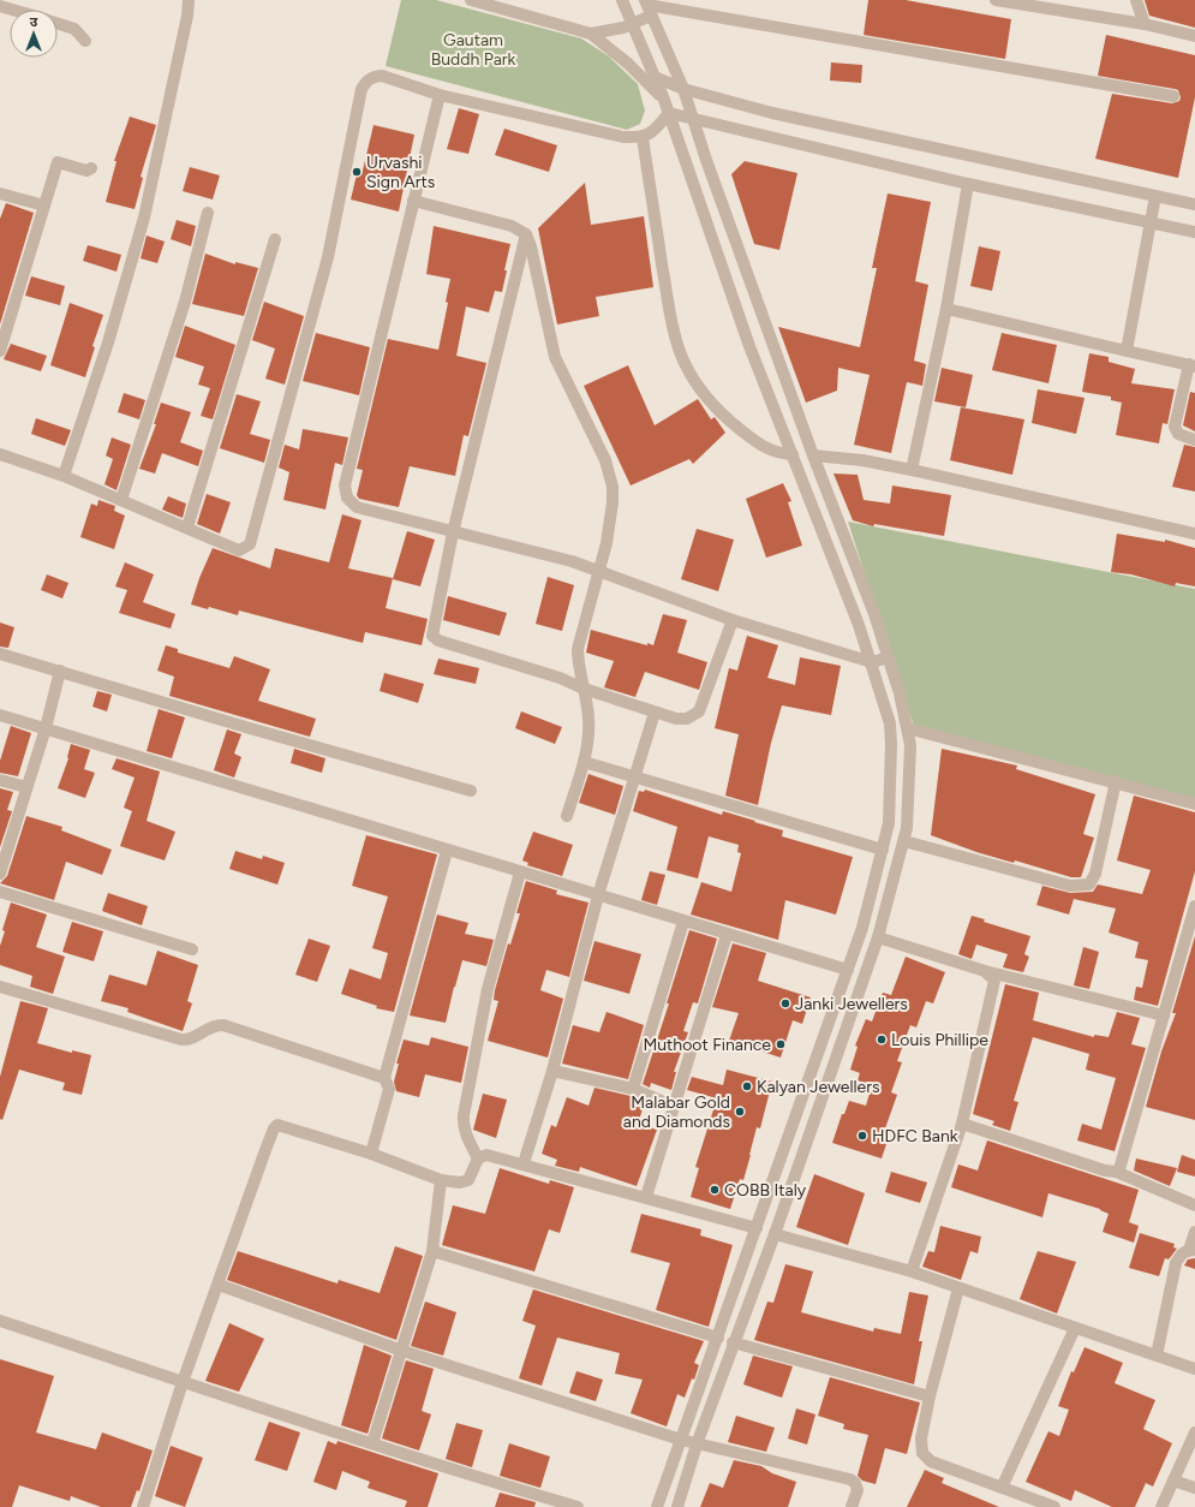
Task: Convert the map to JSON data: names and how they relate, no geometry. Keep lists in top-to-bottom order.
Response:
{
  "parks": ["Gautam Buddh Park"],
  "places": [
    "Urvashi Sign Arts",
    "Janki Jewellers",
    "Louis Phillipe",
    "Muthoot Finance",
    "Kalyan Jewellers",
    "Malabar Gold and Diamonds",
    "HDFC Bank",
    "COBB Italy"
  ],
  "north": "top"
}
